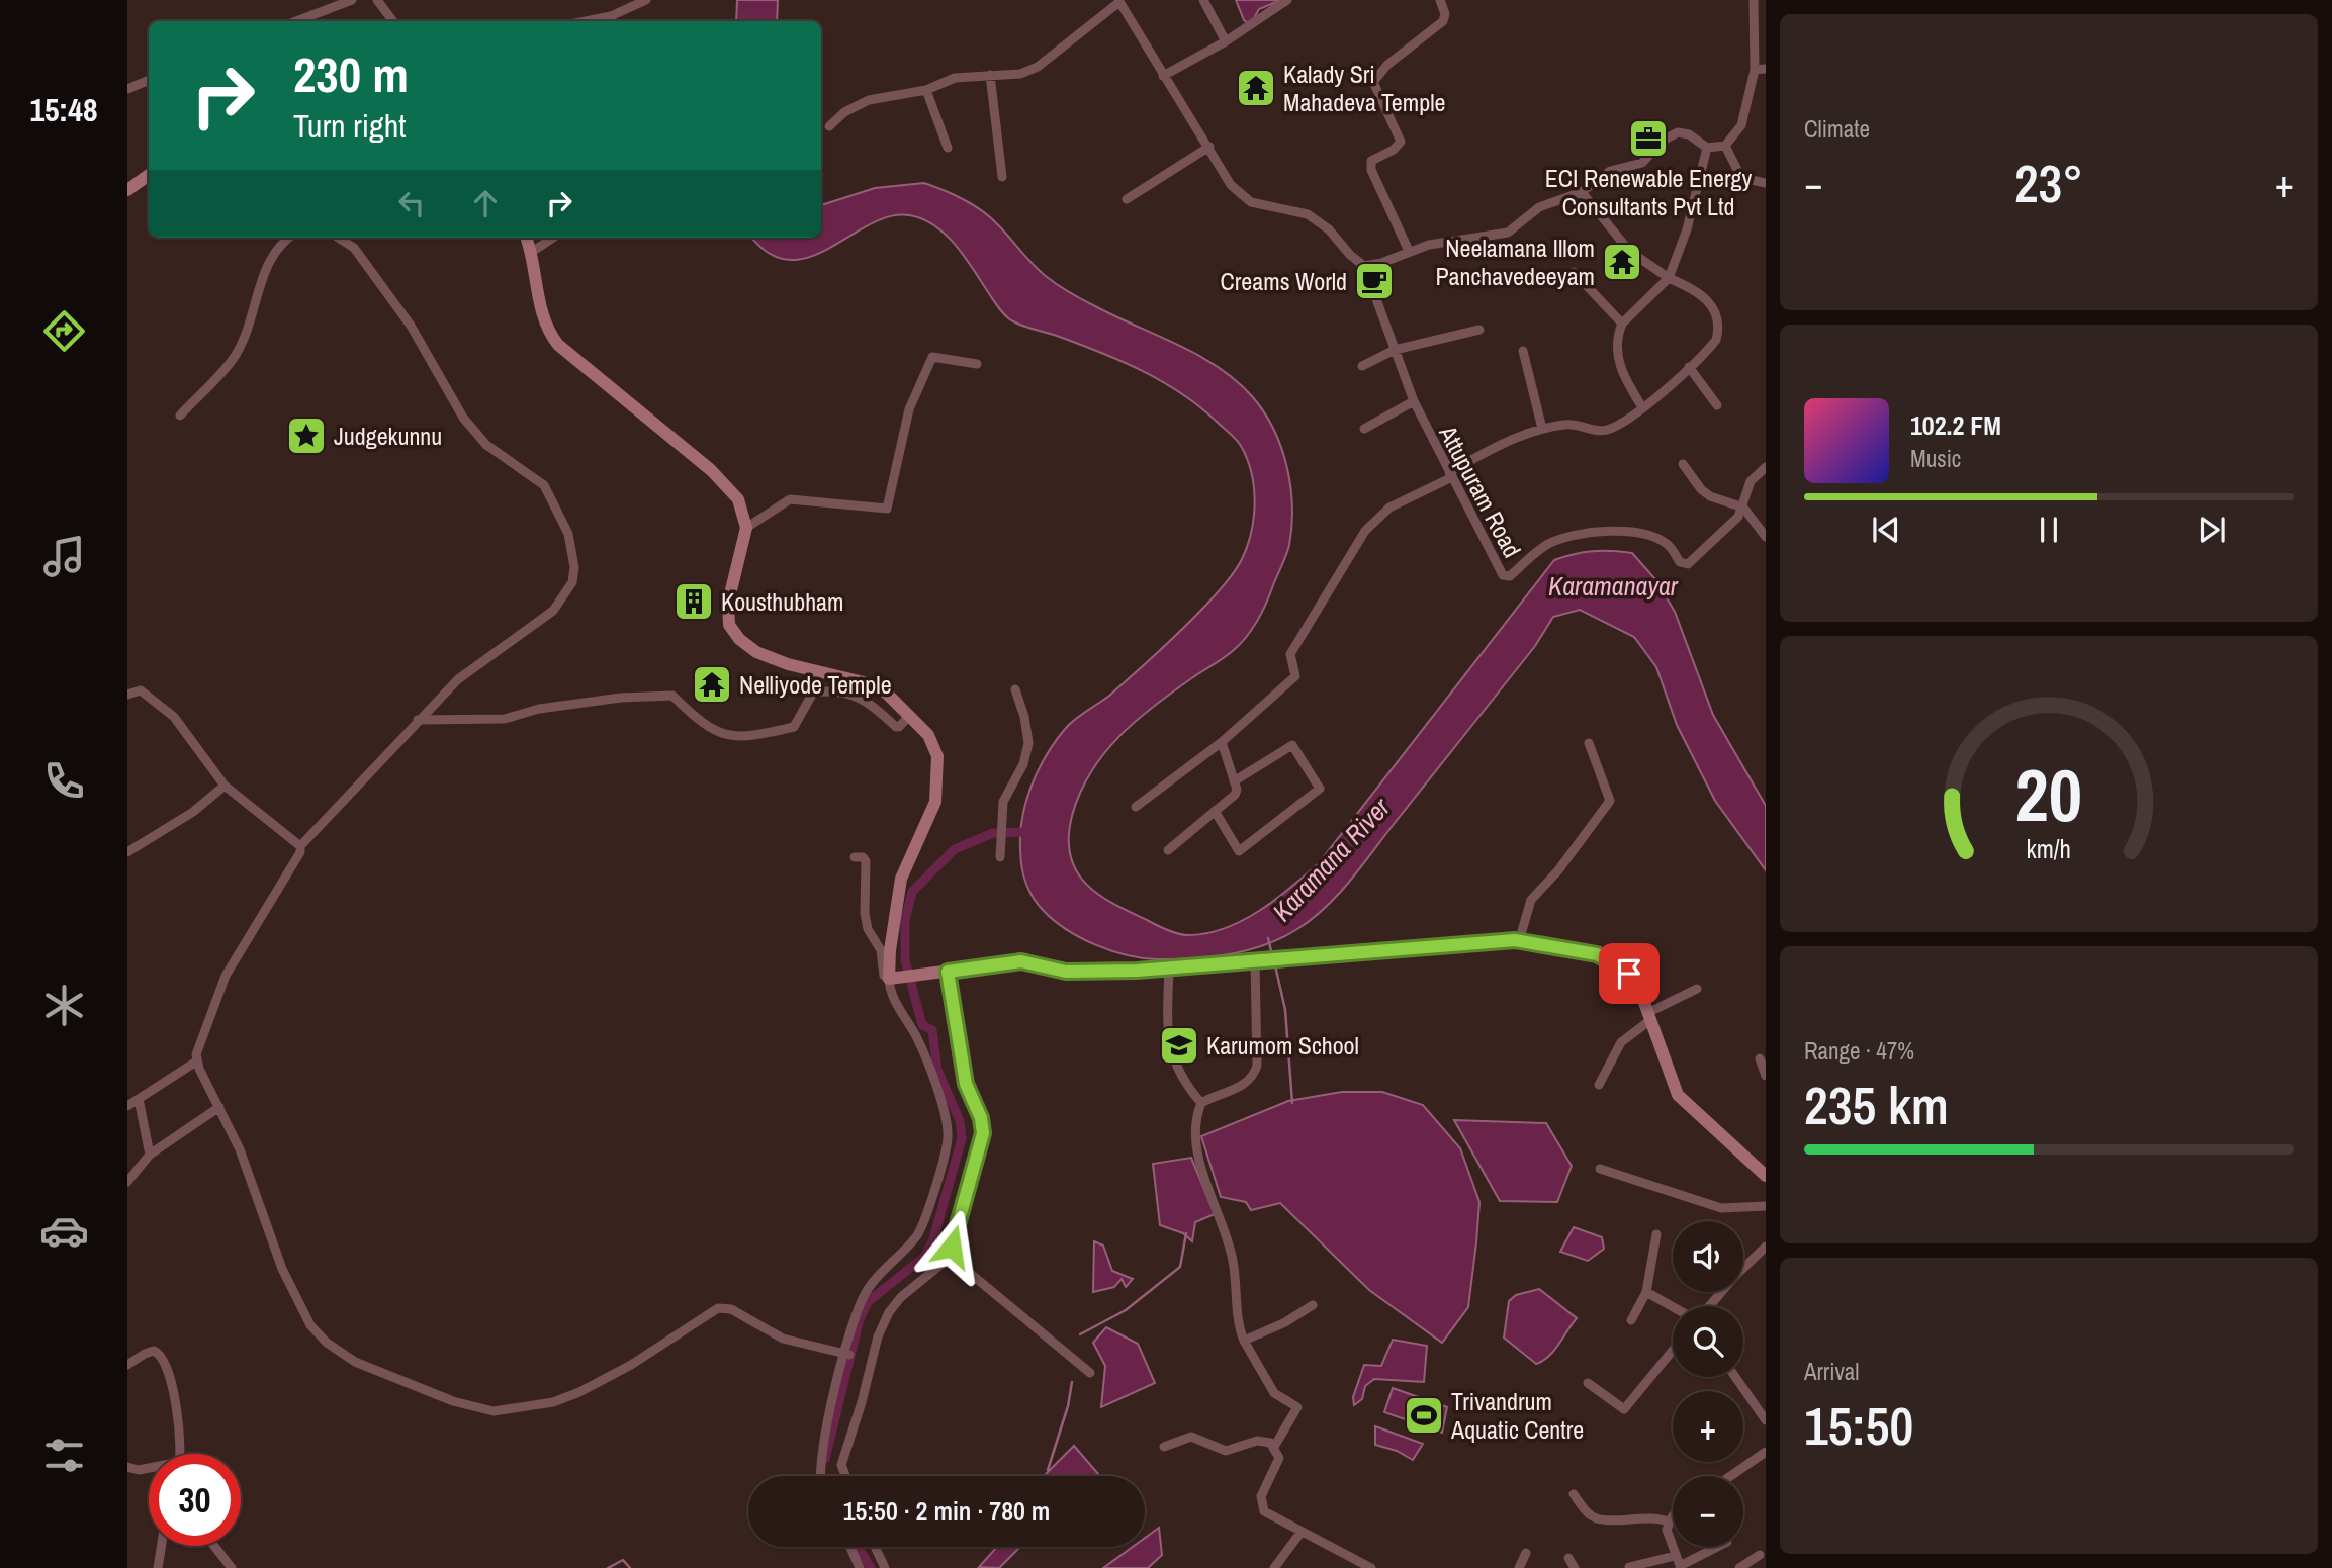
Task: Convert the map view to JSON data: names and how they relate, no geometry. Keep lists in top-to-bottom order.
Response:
{
  "streets": {
    "street": ["Attupuram Road"]
  },
  "water": ["Karamanayar", "Karamana River"],
  "places": {
    "temple": ["Kalady Sri Mahadeva Temple", "Neelamana Illom Panchavedeeyam", "Nelliyode Temple"],
    "office": ["ECI Renewable Energy Consultants Pvt Ltd"],
    "cafe": ["Creams World"],
    "place": ["Judgekunnu"],
    "building": ["Kousthubham"],
    "school or university": ["Karumom School"],
    "sports": ["Trivandrum Aquatic Centre"]
  },
  "page": {
    "tabs": "15:48",
    "tile": [
      "Climate",
      ["Range · 47%", "235 km"],
      ["Arrival", "15:50"]
    ],
    "turn": ["230 m", "Turn right"],
    "heat": ["−", "23°", "+"],
    "song": ["102.2 FM", "Music"],
    "map_buttons": ["+", "−"],
    "limit": "30",
    "trip": "15:50 · 2 min · 780 m",
    "gauge": ["20", "km/h"]
  }
}
